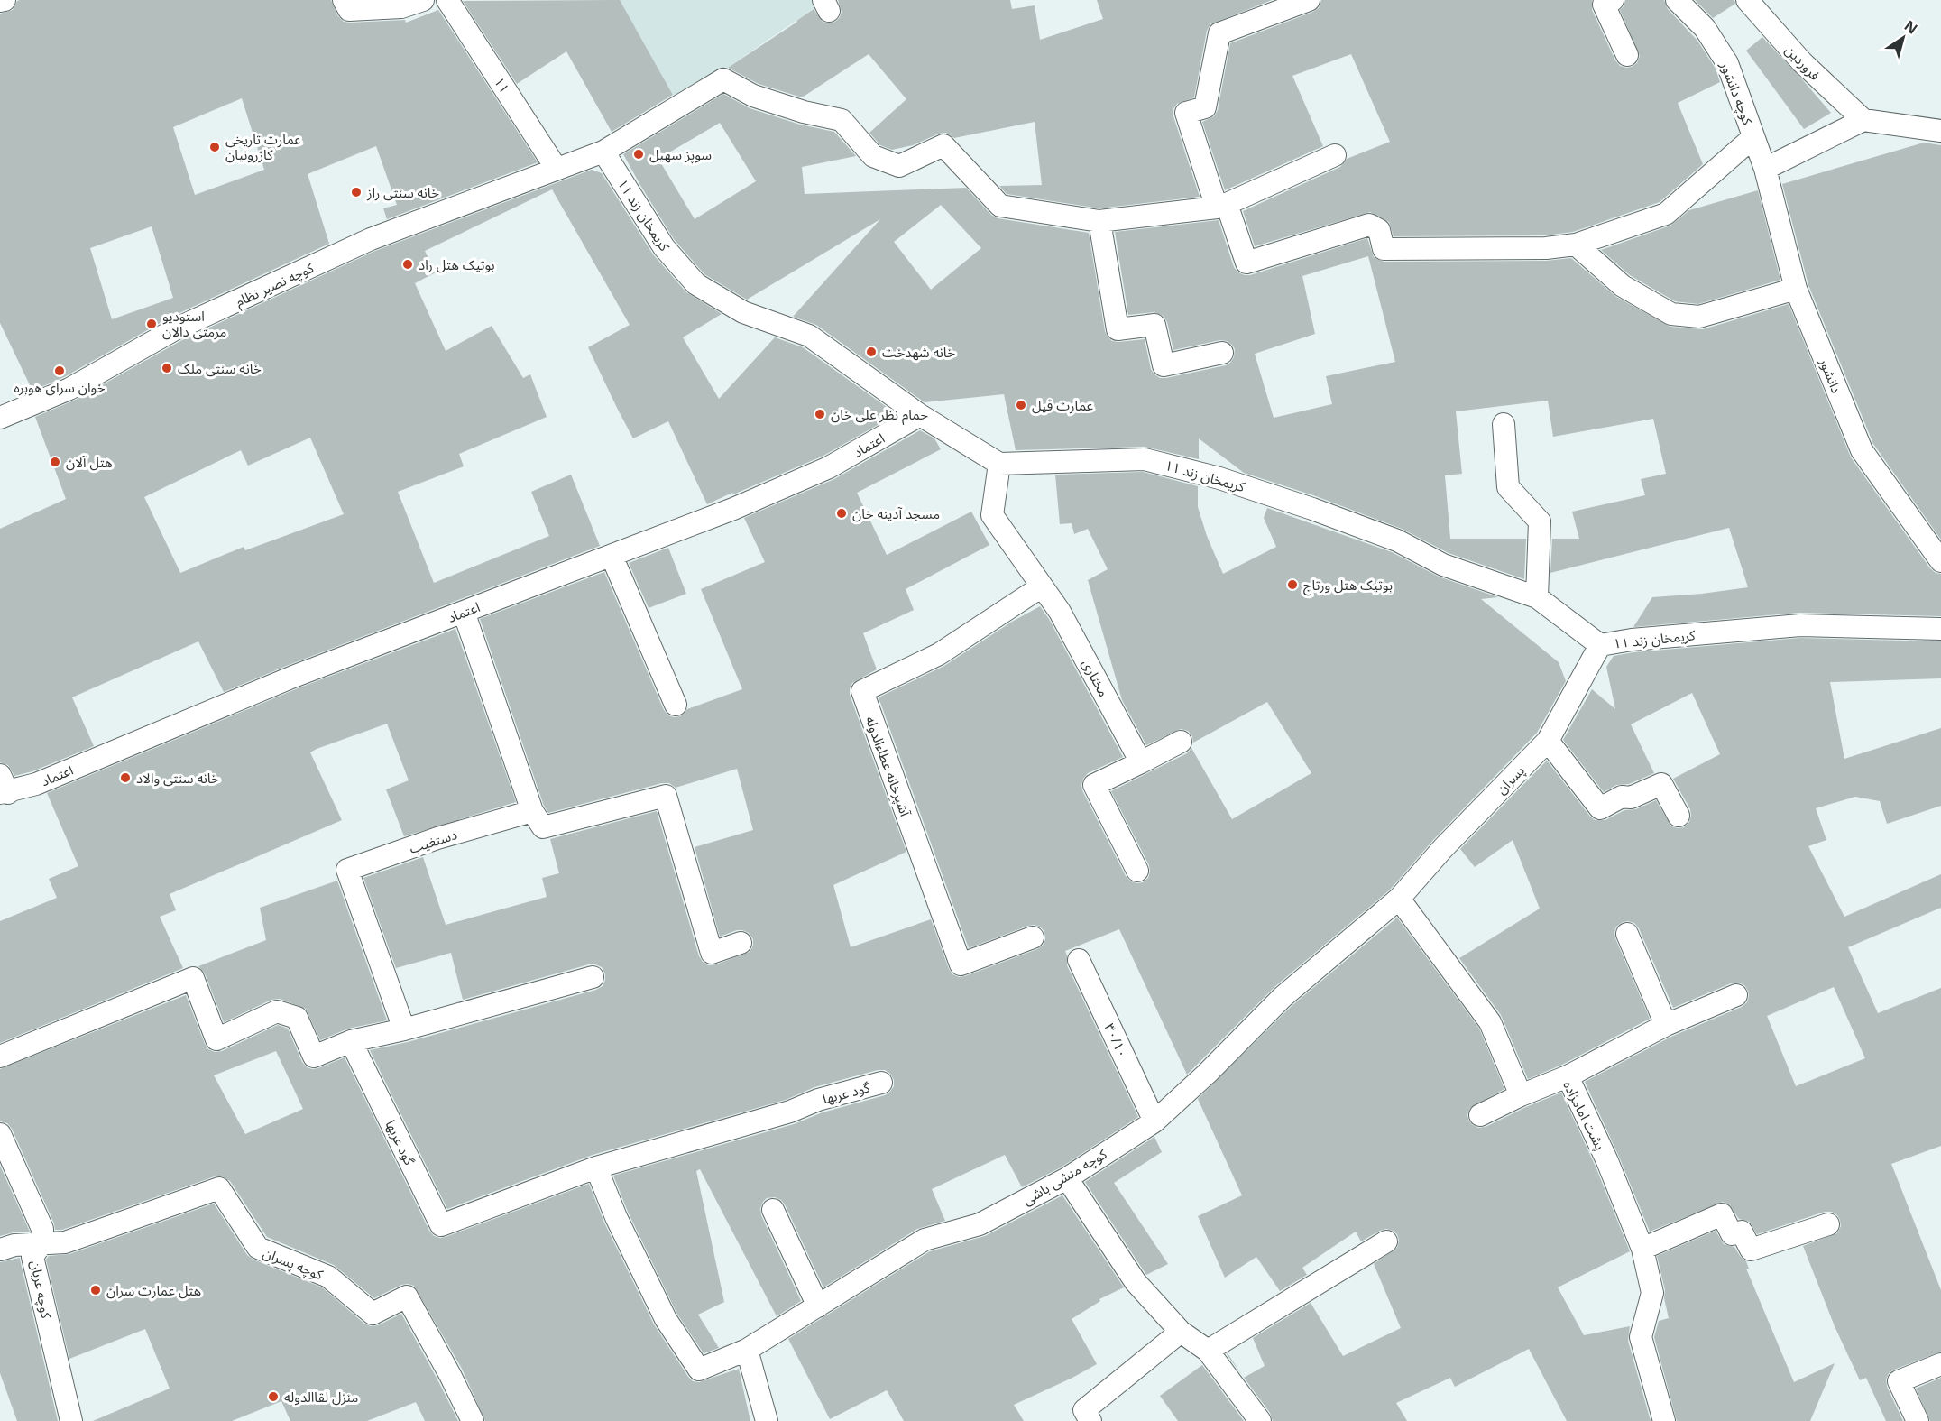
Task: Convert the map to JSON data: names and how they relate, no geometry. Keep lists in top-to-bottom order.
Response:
{
  "streets": {
    "lane": [
      "فروردین",
      "۱۱",
      "کوچه دانشور",
      "کریمخان زند ۱۱",
      "کوچه نصیر نظام",
      "دانشور",
      "اعتماد",
      "مختاری",
      "آشپرخانه عطاءالدوله",
      "پسران",
      "دستغیب",
      "۳۰/۱۰",
      "گود عربها",
      "پشت امامزاده",
      "کوچه منشی باشی",
      "کوچه پسران",
      "کوچه عربان"
    ]
  },
  "crossings": [
    ["۱۱", "کوچه نصیر نظام"],
    ["کوچه دانشور", "دانشور"],
    ["کریمخان زند ۱۱", "اعتماد"],
    ["کریمخان زند ۱۱", "مختاری"],
    ["کریمخان زند ۱۱", "پسران"],
    ["مختاری", "آشپرخانه عطاءالدوله"],
    ["پسران", "کوچه منشی باشی"],
    ["۳۰/۱۰", "کوچه منشی باشی"],
    ["گود عربها", "کوچه منشی باشی"],
    ["کوچه پسران", "کوچه عربان"]
  ],
  "places": [
    "عمارت تاریخی کازرونیان",
    "سوپز سهیل",
    "خانه سنتی راز",
    "بوتیک هتل راد",
    "استودیو مرمتی دالان",
    "خانه شهدخت",
    "خانه سنتی ملک",
    "خوان سرای هوبره",
    "عمارت فیل",
    "حمام نظر علی خان",
    "هتل آلان",
    "مسجد آدینه خان",
    "بوتیک هتل ورتاج",
    "خانه سنتی والاد",
    "هتل عمارت سران",
    "منزل لقاالدوله"
  ],
  "north": "top right"
}
